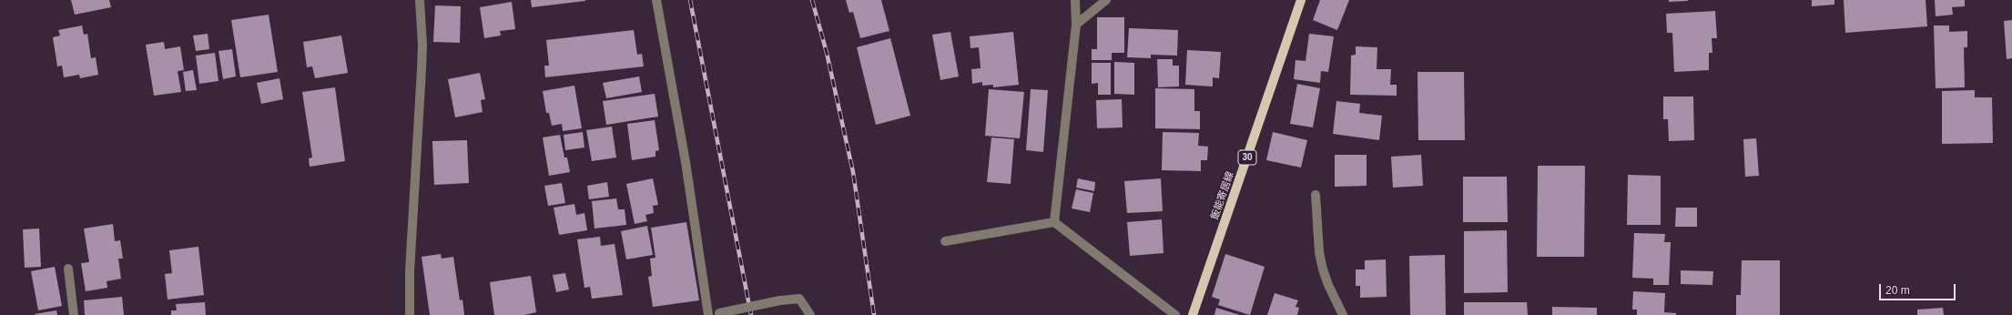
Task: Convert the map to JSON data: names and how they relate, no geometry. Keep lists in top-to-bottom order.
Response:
{
  "streets": {
    "main road": ["30", "飯能寄居線"]
  },
  "scale_bar": "20 m"
}
